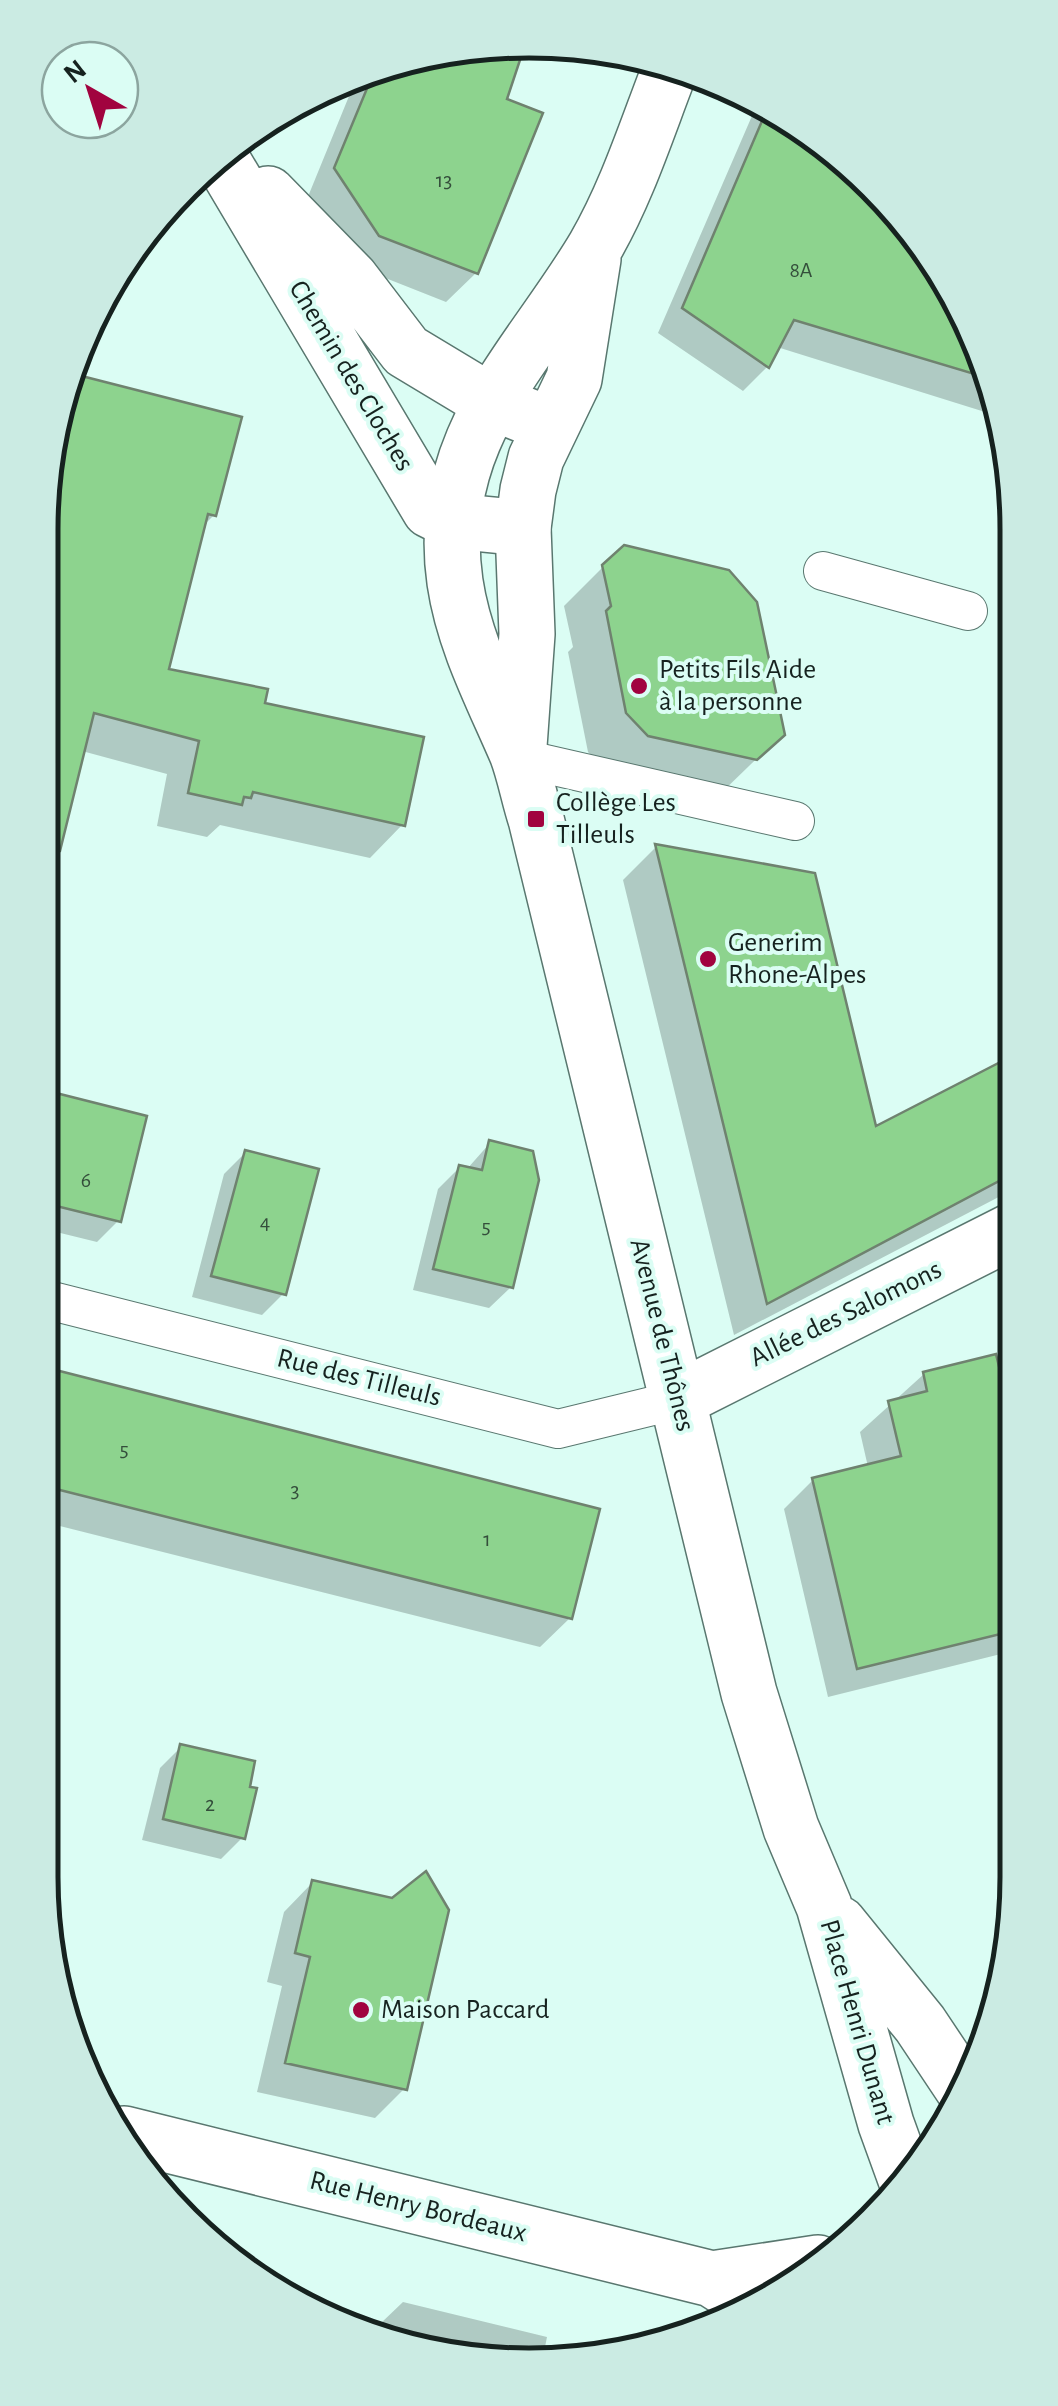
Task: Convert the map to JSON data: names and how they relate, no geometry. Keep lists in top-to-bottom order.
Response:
{
  "streets": {
    "main road": [
      "Chemin des Cloches",
      "Allée des Salomons",
      "Avenue de Thônes",
      "Place Henri Dunant",
      "Rue Henry Bordeaux"
    ],
    "lane": ["Rue des Tilleuls"]
  },
  "crossings": [
    ["Chemin des Cloches", "Avenue de Thônes"],
    ["Allée des Salomons", "Avenue de Thônes"],
    ["Allée des Salomons", "Rue des Tilleuls"],
    ["Avenue de Thônes", "Rue des Tilleuls"],
    ["Avenue de Thônes", "Place Henri Dunant"]
  ],
  "places": {
    "other": ["Petits Fils Aide à la personne", "Generim Rhone-Alpes", "Maison Paccard"],
    "transit": ["Collège Les Tilleuls"]
  },
  "house_numbers": [
    "13",
    "8A",
    "6",
    "4",
    "5",
    "5",
    "3",
    "1",
    "2"
  ],
  "north": "top left"
}
